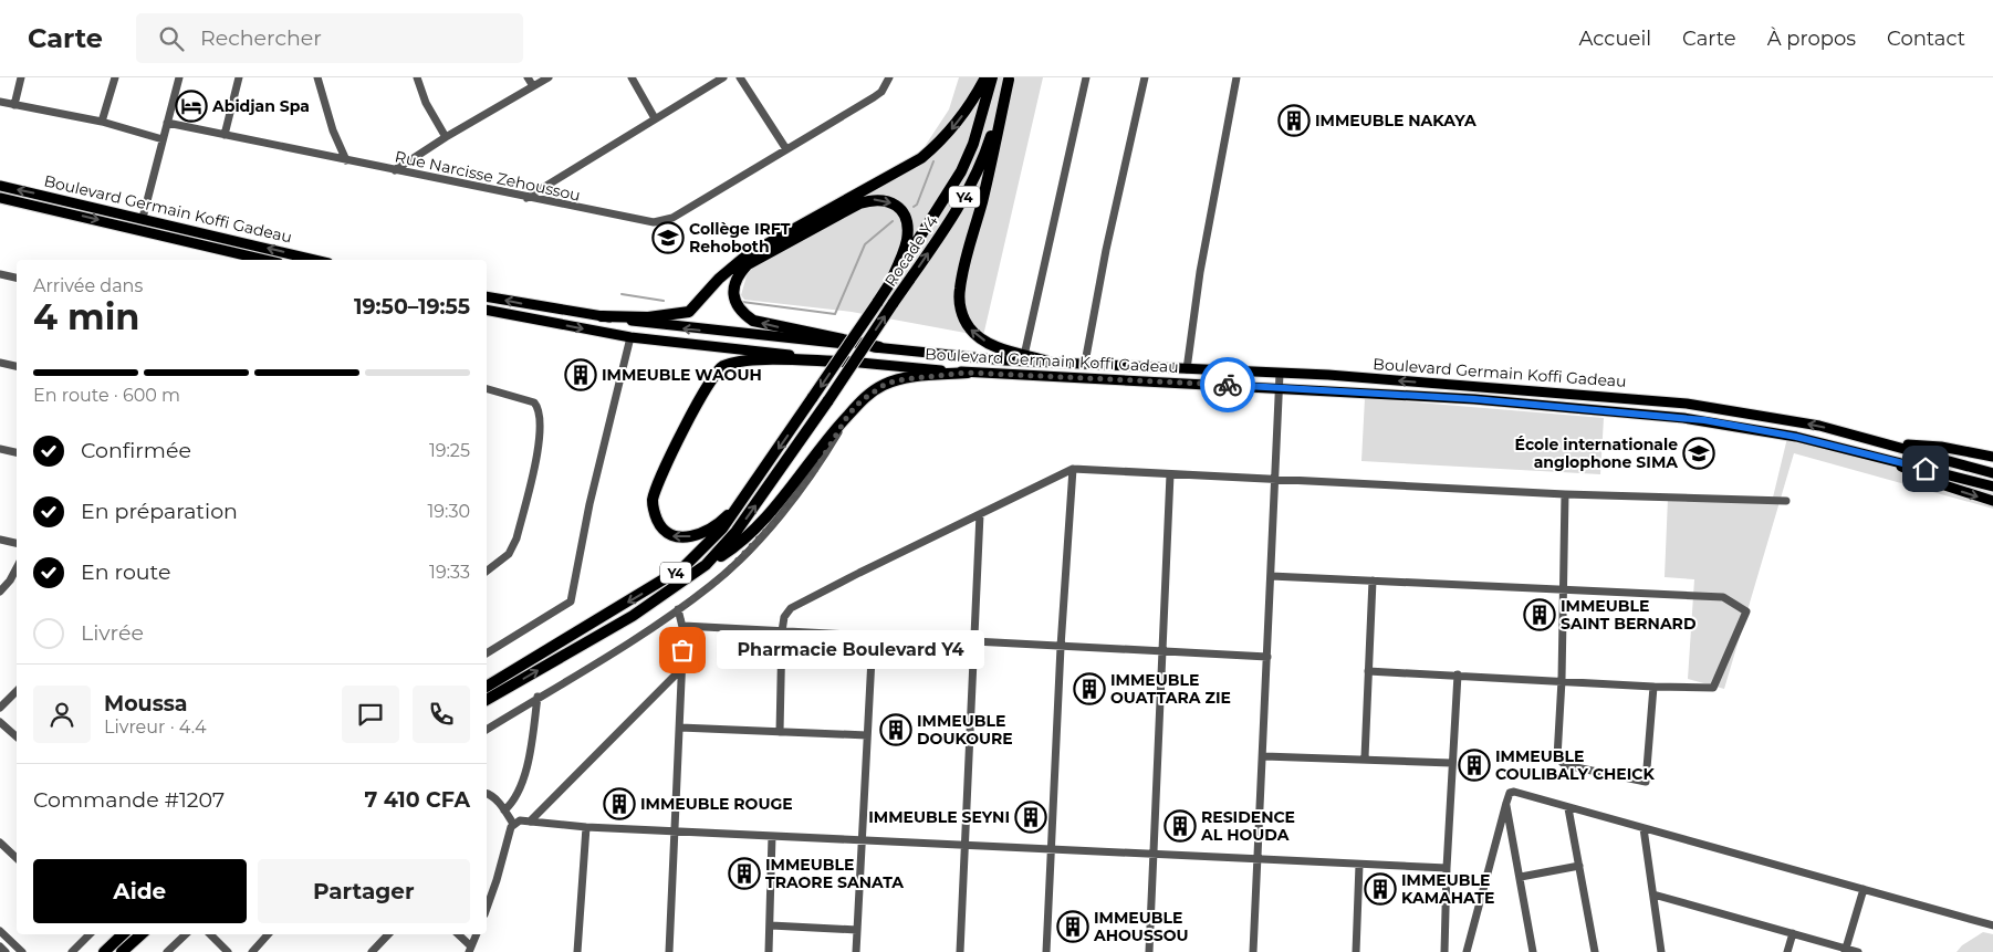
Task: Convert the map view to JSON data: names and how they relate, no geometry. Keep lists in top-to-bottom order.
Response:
{
  "streets": {
    "highway": ["Y4", "Rocade Y4"],
    "main road": ["Boulevard Germain Koffi Gadeau"],
    "street": ["Rue Narcisse Zehoussou"]
  },
  "crossings": [
    ["Y4", "Rocade Y4"]
  ],
  "places": {
    "hotel": ["Abidjan Spa"],
    "building": [
      "IMMEUBLE NAKAYA",
      "IMMEUBLE WAOUH",
      "IMMEUBLE SAINT BERNARD",
      "IMMEUBLE OUATTARA ZIE",
      "IMMEUBLE DOUKOURE",
      "IMMEUBLE COULIBALY CHEICK",
      "IMMEUBLE ROUGE",
      "IMMEUBLE SEYNI",
      "RESIDENCE AL HOUDA",
      "IMMEUBLE TRAORE SANATA",
      "IMMEUBLE KAMAHATE",
      "IMMEUBLE AHOUSSOU"
    ],
    "school or university": ["Collège IRFT Rehoboth", "École internationale anglophone SIMA"],
    "other": ["Pharmacie Boulevard Y4"]
  },
  "page": {
    "header": "Carte",
    "search": "Rechercher",
    "nav": [
      "Accueil",
      "Carte",
      "À propos",
      "Contact"
    ],
    "heading": ["4 min", "Arrivée dans", "19:50–19:55"],
    "panel": [
      "Moussa",
      "Livreur · 4.4",
      "Commande #1207",
      "7 410 CFA"
    ],
    "bar": "En route · 600 m",
    "list": [
      ["Confirmée", "19:25"],
      ["En préparation", "19:30"],
      ["En route", "19:33"],
      "Livrée"
    ],
    "bubble": "Pharmacie Boulevard Y4",
    "buttons": ["Aide", "Partager"]
  }
}
